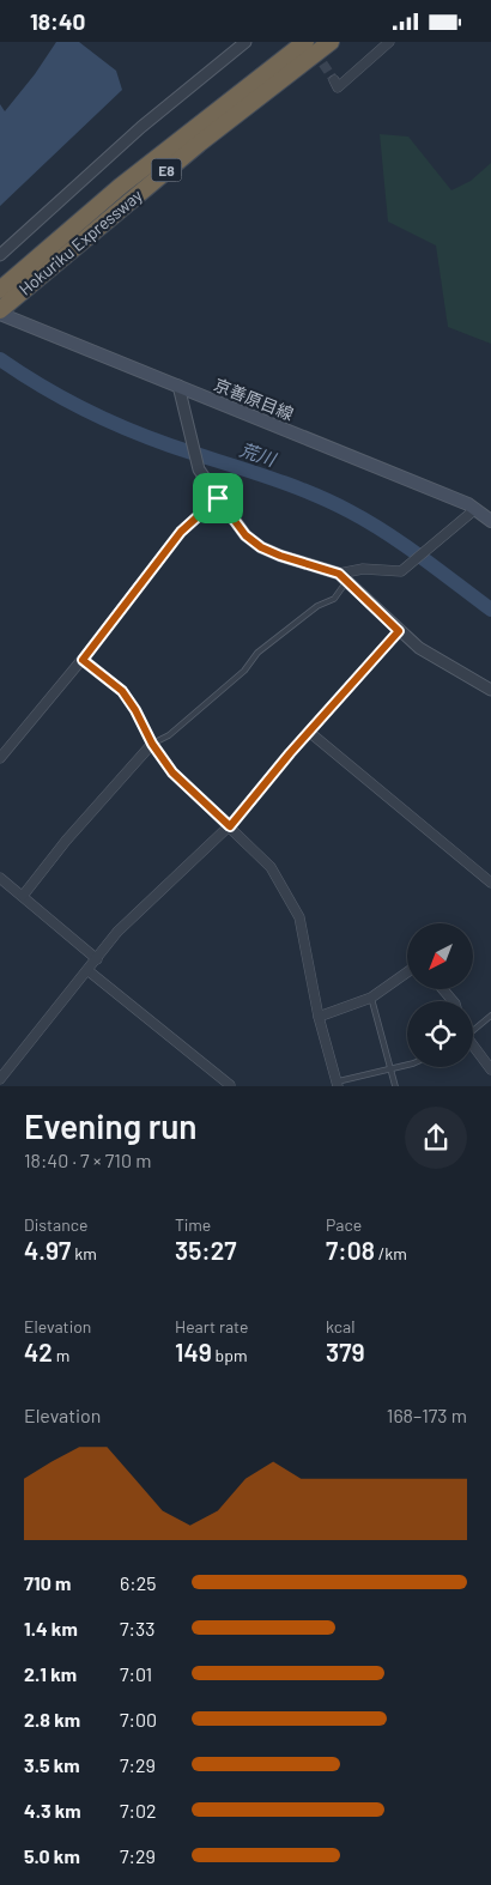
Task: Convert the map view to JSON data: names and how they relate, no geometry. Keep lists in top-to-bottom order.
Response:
{
  "streets": {
    "highway": ["E8", "Hokuriku Expressway"],
    "main road": ["京善原目線"]
  },
  "crossings": [
    ["Hokuriku Expressway", "京善原目線"]
  ],
  "water": ["荒川"],
  "north": "bottom left",
  "page": {
    "status": "18:40",
    "heading": ["Evening run", "18:40 · 7 × 710 m"],
    "stats": [
      ["Distance", "4.97 km"],
      ["Time", "35:27"],
      ["Pace", "7:08 /km"],
      ["Elevation", "42 m"],
      ["Heart rate", "149 bpm"],
      ["kcal", "379"]
    ],
    "chart": ["Elevation", "168–173 m"],
    "list": [
      {
        "name": "710 m",
        "note": "6:25"
      },
      {
        "name": "1.4 km",
        "note": "7:33"
      },
      {
        "name": "2.1 km",
        "note": "7:01"
      },
      {
        "name": "2.8 km",
        "note": "7:00"
      },
      {
        "name": "3.5 km",
        "note": "7:29"
      },
      {
        "name": "4.3 km",
        "note": "7:02"
      },
      {
        "name": "5.0 km",
        "note": "7:29"
      }
    ]
  }
}
